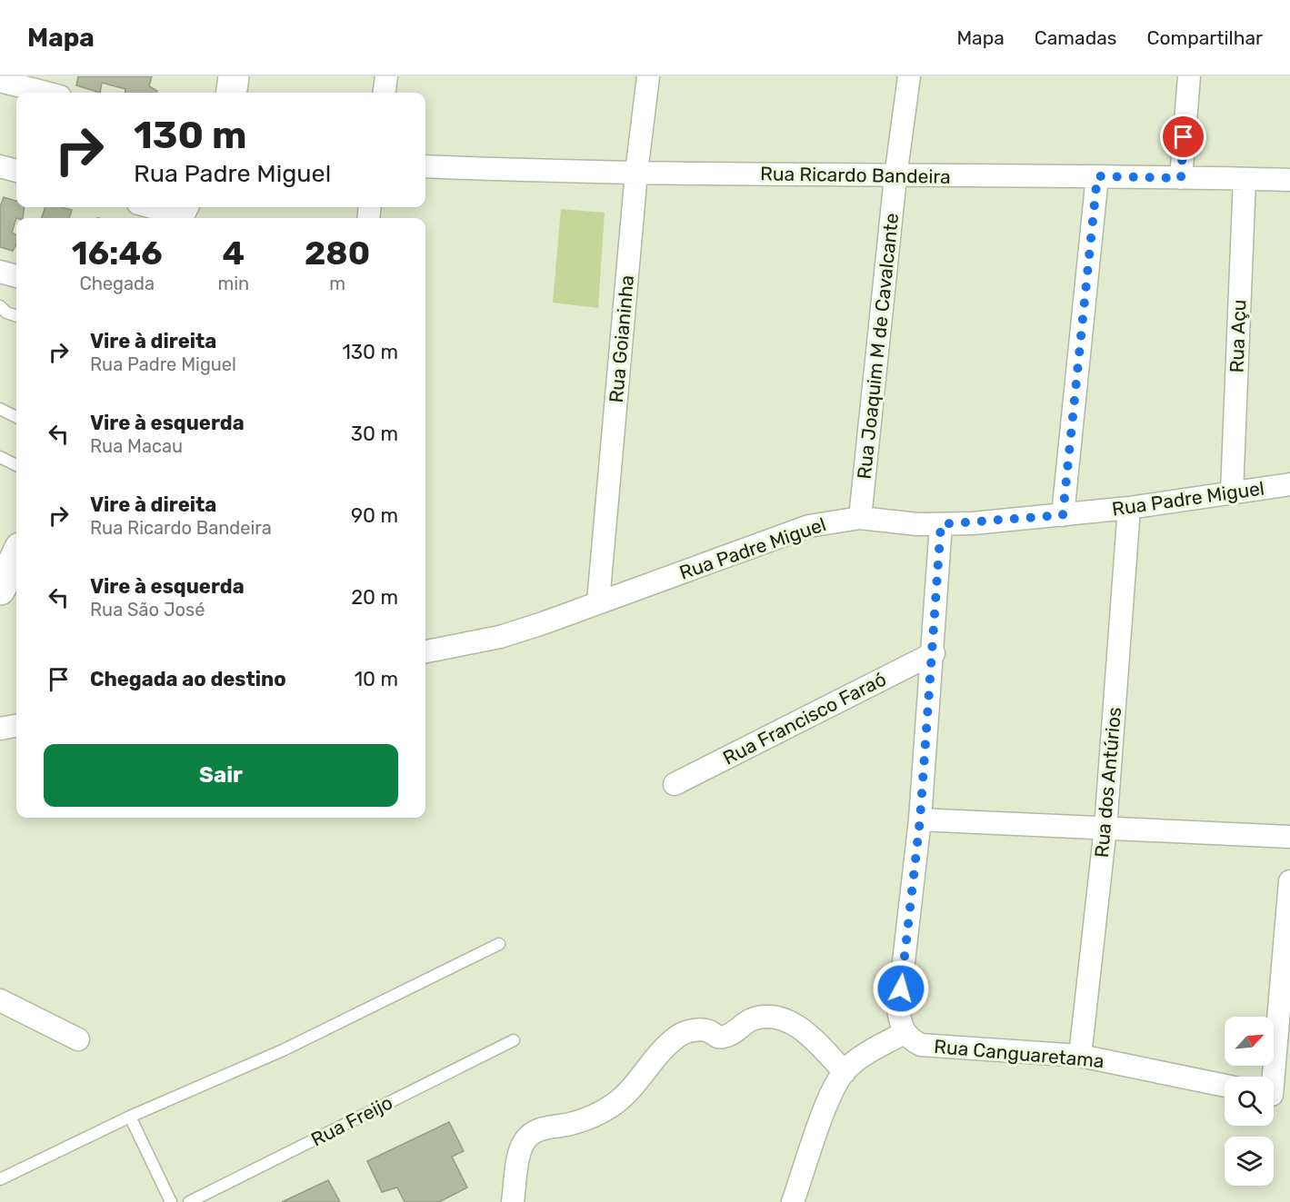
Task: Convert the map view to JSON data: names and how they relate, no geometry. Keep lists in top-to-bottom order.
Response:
{
  "streets": {
    "street": [
      "Rua Ricardo Bandeira",
      "Rua Açu",
      "Rua Goianinha",
      "Rua Joaquim M de Cavalcante",
      "Rua Padre Miguel",
      "Rua Francisco Faraó",
      "Rua dos Antúrios",
      "Rua Canguaretama"
    ],
    "lane": ["Rua Freijo"]
  },
  "crossings": [
    ["Rua Ricardo Bandeira", "Rua Açu"],
    ["Rua Ricardo Bandeira", "Rua Goianinha"],
    ["Rua Ricardo Bandeira", "Rua Joaquim M de Cavalcante"],
    ["Rua Açu", "Rua Padre Miguel"],
    ["Rua Goianinha", "Rua Padre Miguel"],
    ["Rua Joaquim M de Cavalcante", "Rua Padre Miguel"],
    ["Rua Padre Miguel", "Rua dos Antúrios"],
    ["Rua dos Antúrios", "Rua Canguaretama"]
  ],
  "north": "top right",
  "page": {
    "header": "Mapa",
    "nav": ["Mapa", "Camadas", "Compartilhar"],
    "turn": ["130 m", "Rua Padre Miguel"],
    "eta": [
      "16:46",
      "Chegada",
      "4",
      "min",
      "280",
      "m"
    ],
    "list": [
      {
        "name": "Vire à direita",
        "note": "Rua Padre Miguel",
        "value": "130 m"
      },
      {
        "name": "Vire à esquerda",
        "note": "Rua Macau",
        "value": "30 m"
      },
      {
        "name": "Vire à direita",
        "note": "Rua Ricardo Bandeira",
        "value": "90 m"
      },
      {
        "name": "Vire à esquerda",
        "note": "Rua São José",
        "value": "20 m"
      },
      {
        "name": "Chegada ao destino",
        "value": "10 m"
      }
    ],
    "buttons": "Sair"
  }
}
